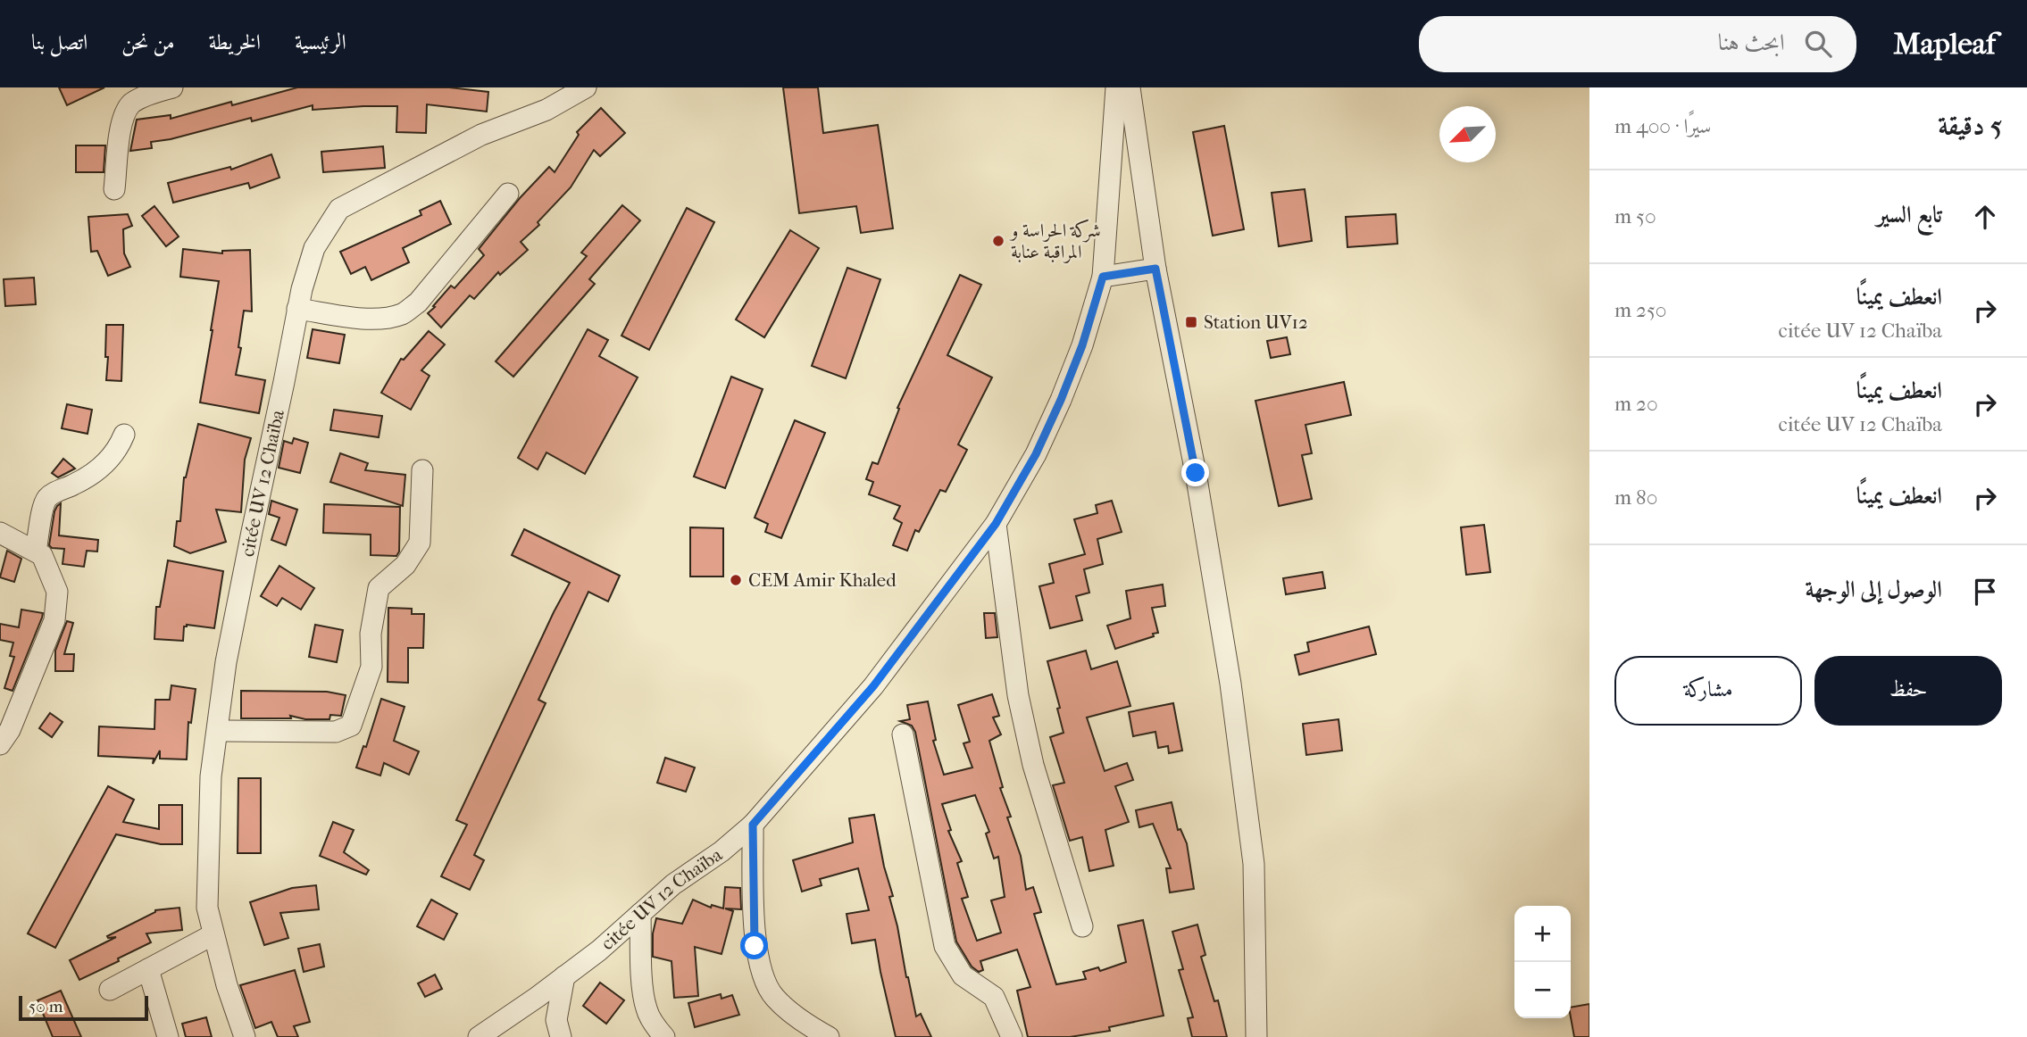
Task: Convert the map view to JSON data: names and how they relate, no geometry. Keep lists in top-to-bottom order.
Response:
{
  "streets": {
    "street": ["citée UV 12 Chaïba"]
  },
  "places": {
    "other": ["شركة الحراسة و المراقبة عنابة", "CEM Amir Khaled"],
    "transit": ["Station UV12"]
  },
  "scale_bar": "50 m",
  "north": "bottom left",
  "page": {
    "header": "Mapleaf",
    "search": "ابحث هنا",
    "nav": [
      "الرئيسية",
      "الخريطة",
      "من نحن",
      "اتصل بنا"
    ],
    "heading": ["5 دقيقة", "سيرًا · 400 m"],
    "list": [
      ["تابع السير", "50 m"],
      ["انعطف يمينًا", "citée UV 12 Chaïba", "250 m"],
      ["انعطف يمينًا", "citée UV 12 Chaïba", "20 m"],
      ["انعطف يمينًا", "80 m"],
      "الوصول إلى الوجهة"
    ],
    "buttons": ["حفظ", "مشاركة"],
    "map_buttons": ["+", "−"],
    "scale": "50 m"
  }
}
